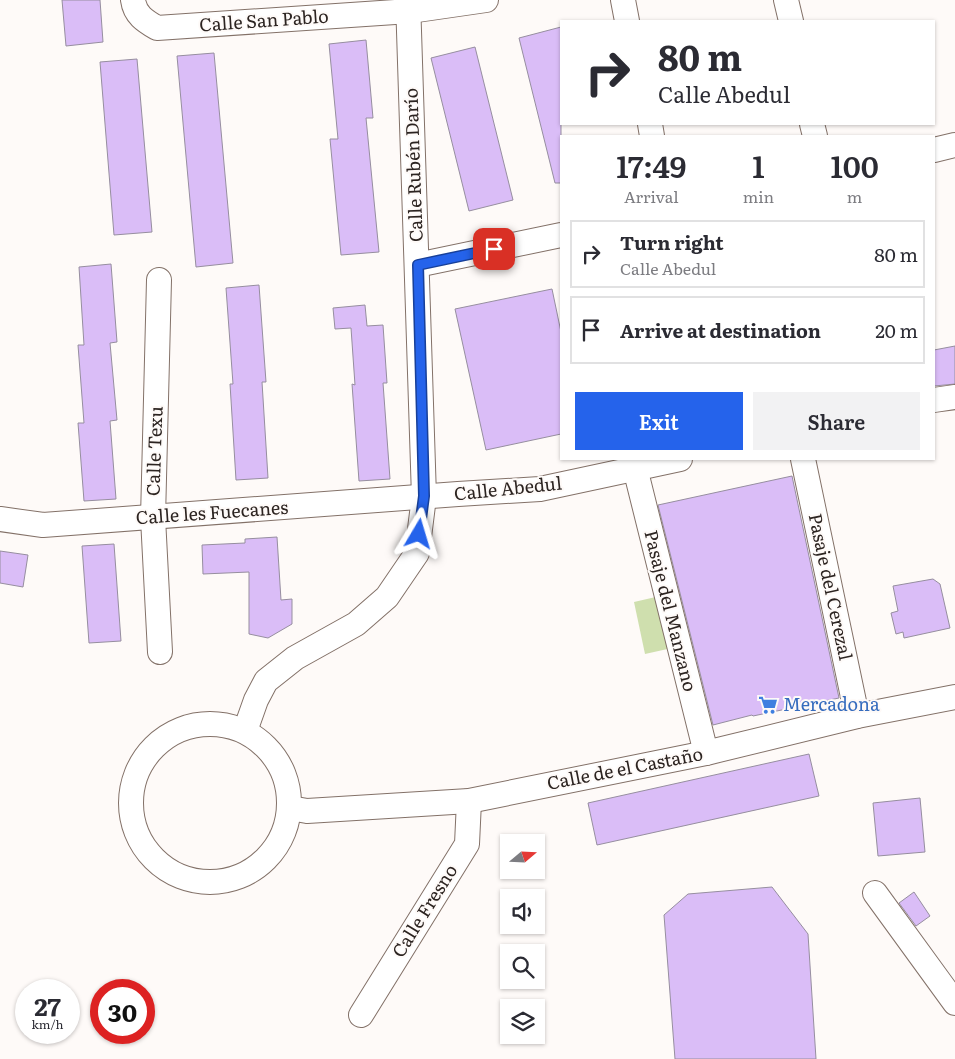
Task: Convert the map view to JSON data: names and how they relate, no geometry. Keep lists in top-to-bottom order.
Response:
{
  "streets": {
    "street": [
      "Calle San Pablo",
      "Calle Rubén Darío",
      "Calle Texu",
      "Calle Abedul",
      "Calle les Fuecanes",
      "Pasaje del Cerezal",
      "Pasaje del Manzano",
      "Calle de el Castaño",
      "Calle Fresno"
    ]
  },
  "crossings": [
    ["Calle San Pablo", "Calle Rubén Darío"],
    ["Calle Rubén Darío", "Calle Abedul"],
    ["Calle Rubén Darío", "Calle les Fuecanes"],
    ["Calle Rubén Darío", "Calle de el Castaño"],
    ["Calle Texu", "Calle les Fuecanes"],
    ["Calle Abedul", "Calle les Fuecanes"],
    ["Calle Abedul", "Pasaje del Manzano"],
    ["Pasaje del Cerezal", "Calle de el Castaño"],
    ["Pasaje del Manzano", "Calle de el Castaño"],
    ["Calle de el Castaño", "Calle Fresno"]
  ],
  "places": {
    "supermarket": ["Mercadona"]
  },
  "north": "right",
  "page": {
    "turn": ["80 m", "Calle Abedul"],
    "eta": [
      "17:49",
      "Arrival",
      "1",
      "min",
      "100",
      "m"
    ],
    "list": [
      {
        "name": "Turn right",
        "note": "Calle Abedul",
        "value": "80 m"
      },
      {
        "name": "Arrive at destination",
        "value": "20 m"
      }
    ],
    "buttons": ["Exit", "Share"],
    "speed": "27 km/h",
    "limit": "30"
  }
}
